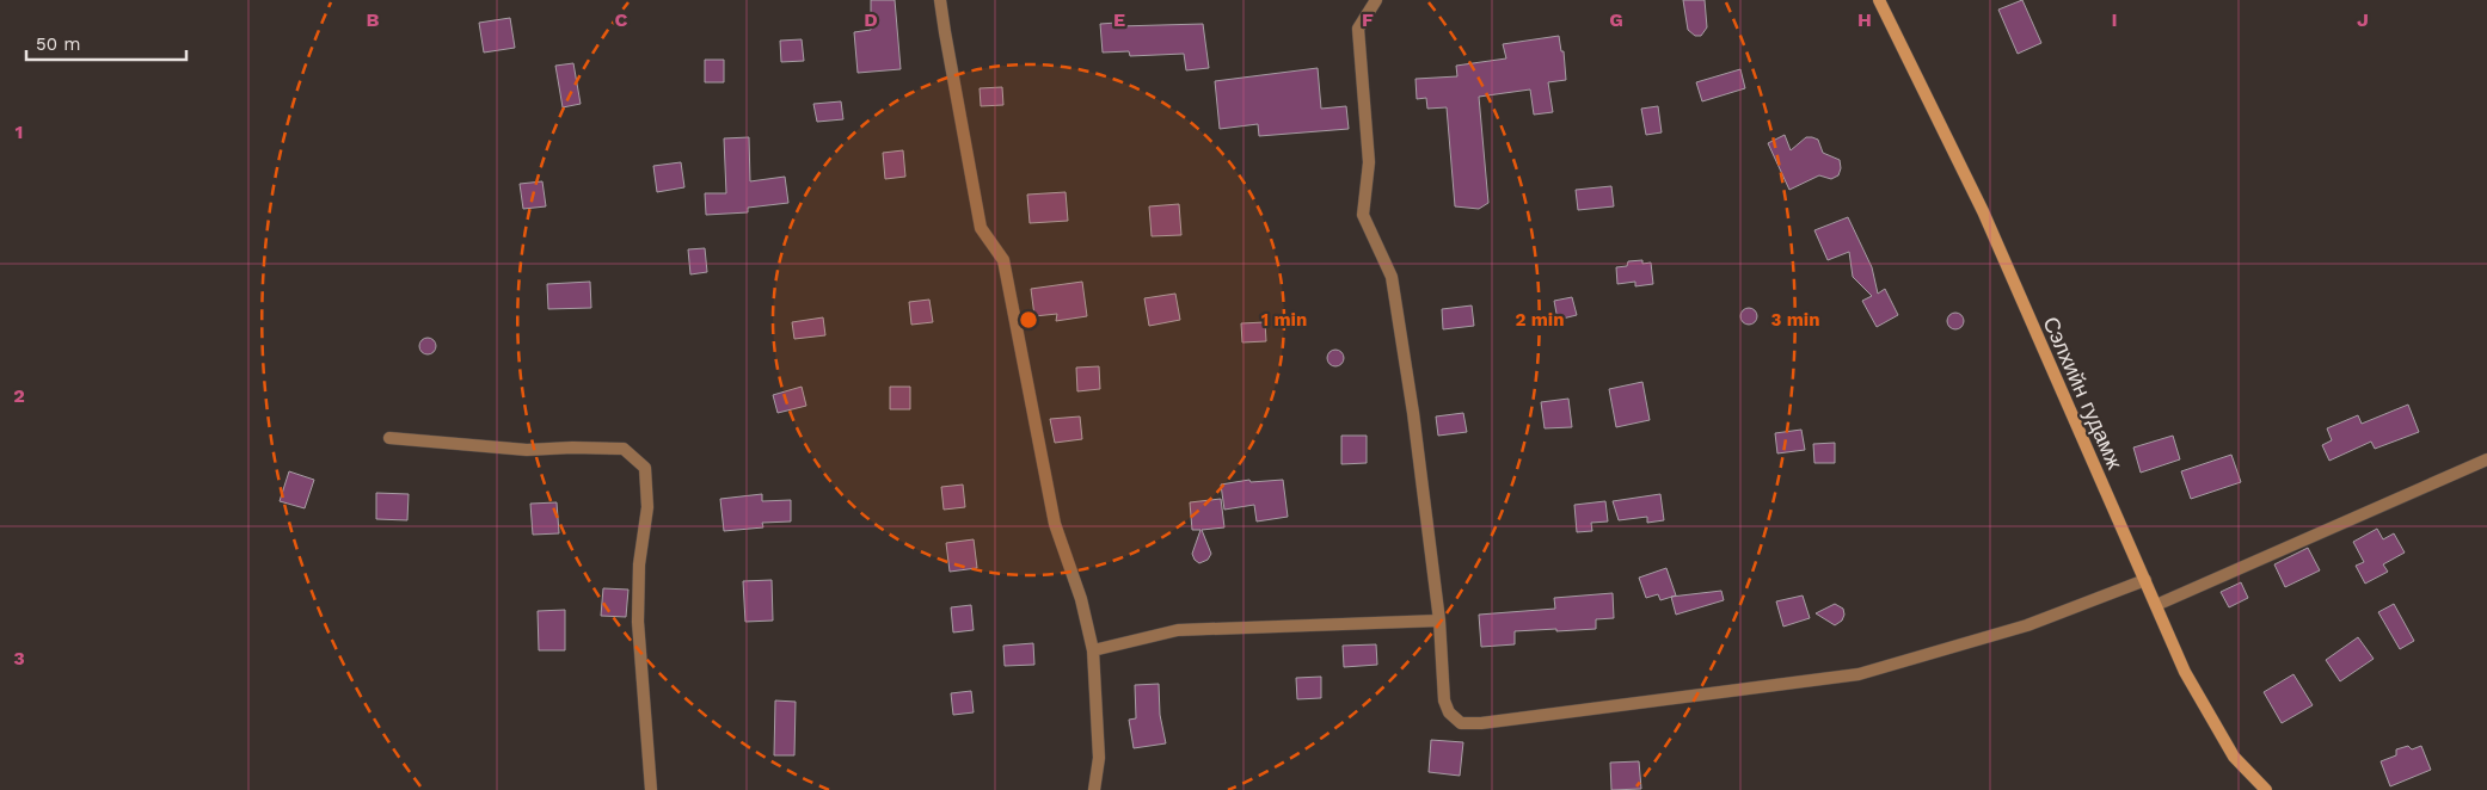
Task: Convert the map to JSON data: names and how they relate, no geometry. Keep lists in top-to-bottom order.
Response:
{
  "streets": {
    "main road": ["Сэлхийн гудамж"]
  },
  "scale_bar": "50 m",
  "grid": {
    "columns": [
      "B",
      "C",
      "D",
      "E",
      "F",
      "G",
      "H",
      "I",
      "J"
    ],
    "rows": ["1", "2", "3"]
  },
  "rings": ["1 min", "2 min", "3 min"]
}
